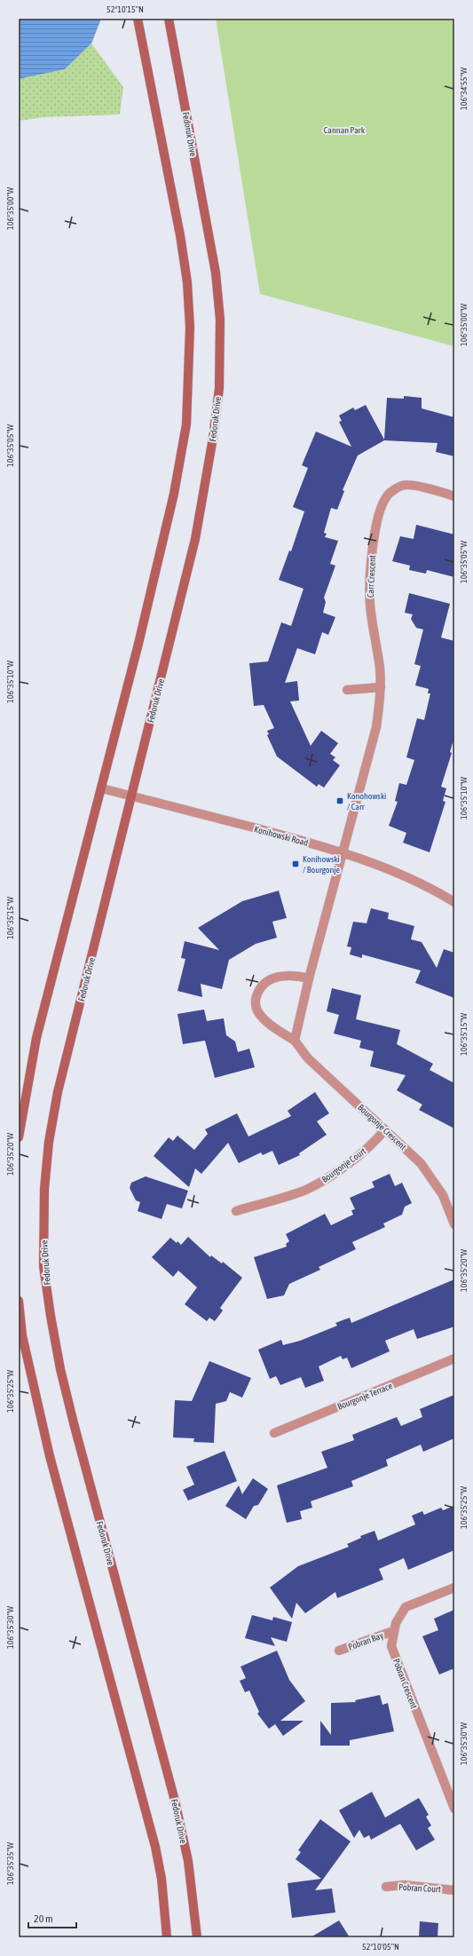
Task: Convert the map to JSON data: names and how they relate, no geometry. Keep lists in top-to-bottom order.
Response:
{
  "streets": {
    "main road": ["Fedoruk Drive"],
    "street": [
      "Carr Crescent",
      "Konihowski Road",
      "Bourgonje Crescent",
      "Bourgonje Court",
      "Bourgonje Terrace",
      "Pobran Bay",
      "Pobran Crescent",
      "Pobran Court"
    ]
  },
  "crossings": [
    ["Fedoruk Drive", "Konihowski Road"],
    ["Carr Crescent", "Konihowski Road"],
    ["Bourgonje Crescent", "Bourgonje Court"],
    ["Pobran Bay", "Pobran Crescent"]
  ],
  "parks": ["Cannan Park"],
  "places": {
    "transit": ["Konohowski / Carr", "Konihowski / Bourgonje"]
  },
  "scale_bar": "20 m",
  "coordinates": [
    "52°10'15\"N",
    "106°34'55\"W",
    "106°35'00\"W",
    "106°35'05\"W",
    "106°35'10\"W",
    "106°35'15\"W",
    "106°35'20\"W",
    "106°35'25\"W",
    "106°35'30\"W",
    "106°35'35\"W",
    "52°10'05\"N"
  ]
}
